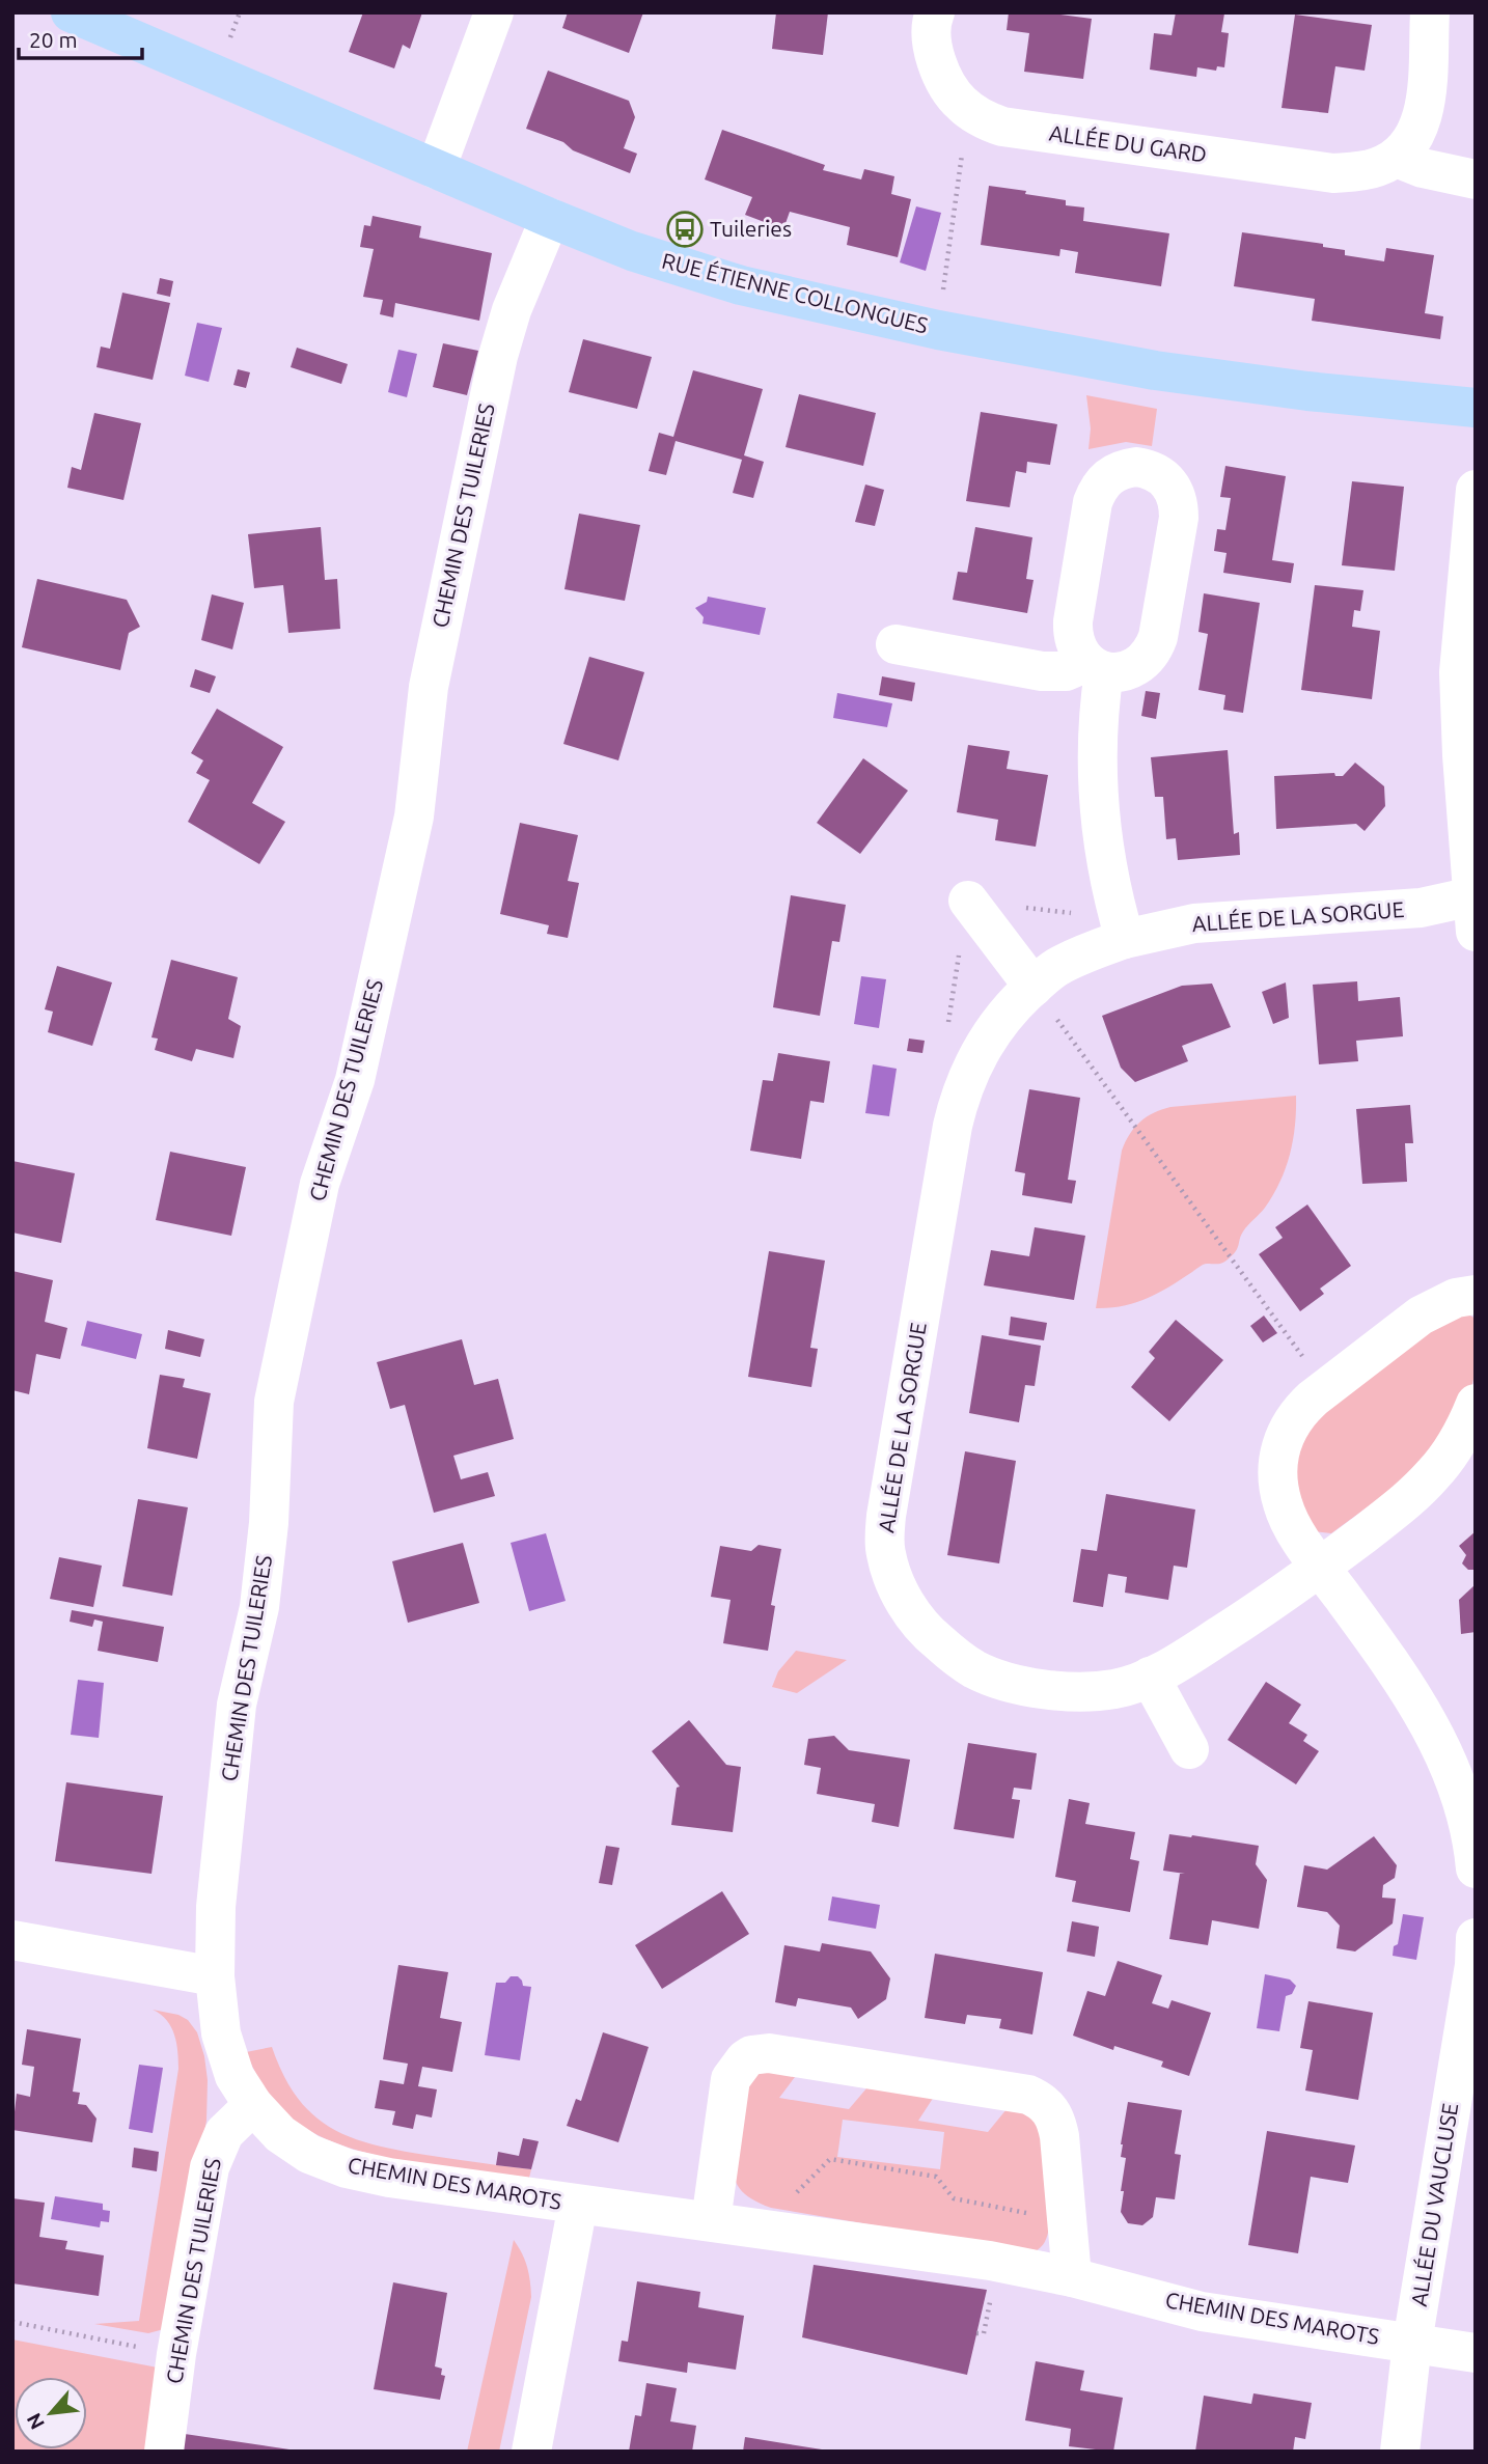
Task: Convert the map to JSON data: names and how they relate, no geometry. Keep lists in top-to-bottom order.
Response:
{
  "streets": {
    "main road": ["RUE ÉTIENNE COLLONGUES"],
    "street": [
      "ALLÉE DU GARD",
      "CHEMIN DES TUILERIES",
      "ALLÉE DE LA SORGUE",
      "CHEMIN DES MAROTS",
      "ALLÉE DU VAUCLUSE"
    ]
  },
  "crossings": [
    ["RUE ÉTIENNE COLLONGUES", "CHEMIN DES TUILERIES"],
    ["CHEMIN DES TUILERIES", "CHEMIN DES MAROTS"],
    ["CHEMIN DES MAROTS", "ALLÉE DU VAUCLUSE"]
  ],
  "places": {
    "bus stop": ["Tuileries"]
  },
  "scale_bar": "20 m",
  "north": "bottom left"
}
